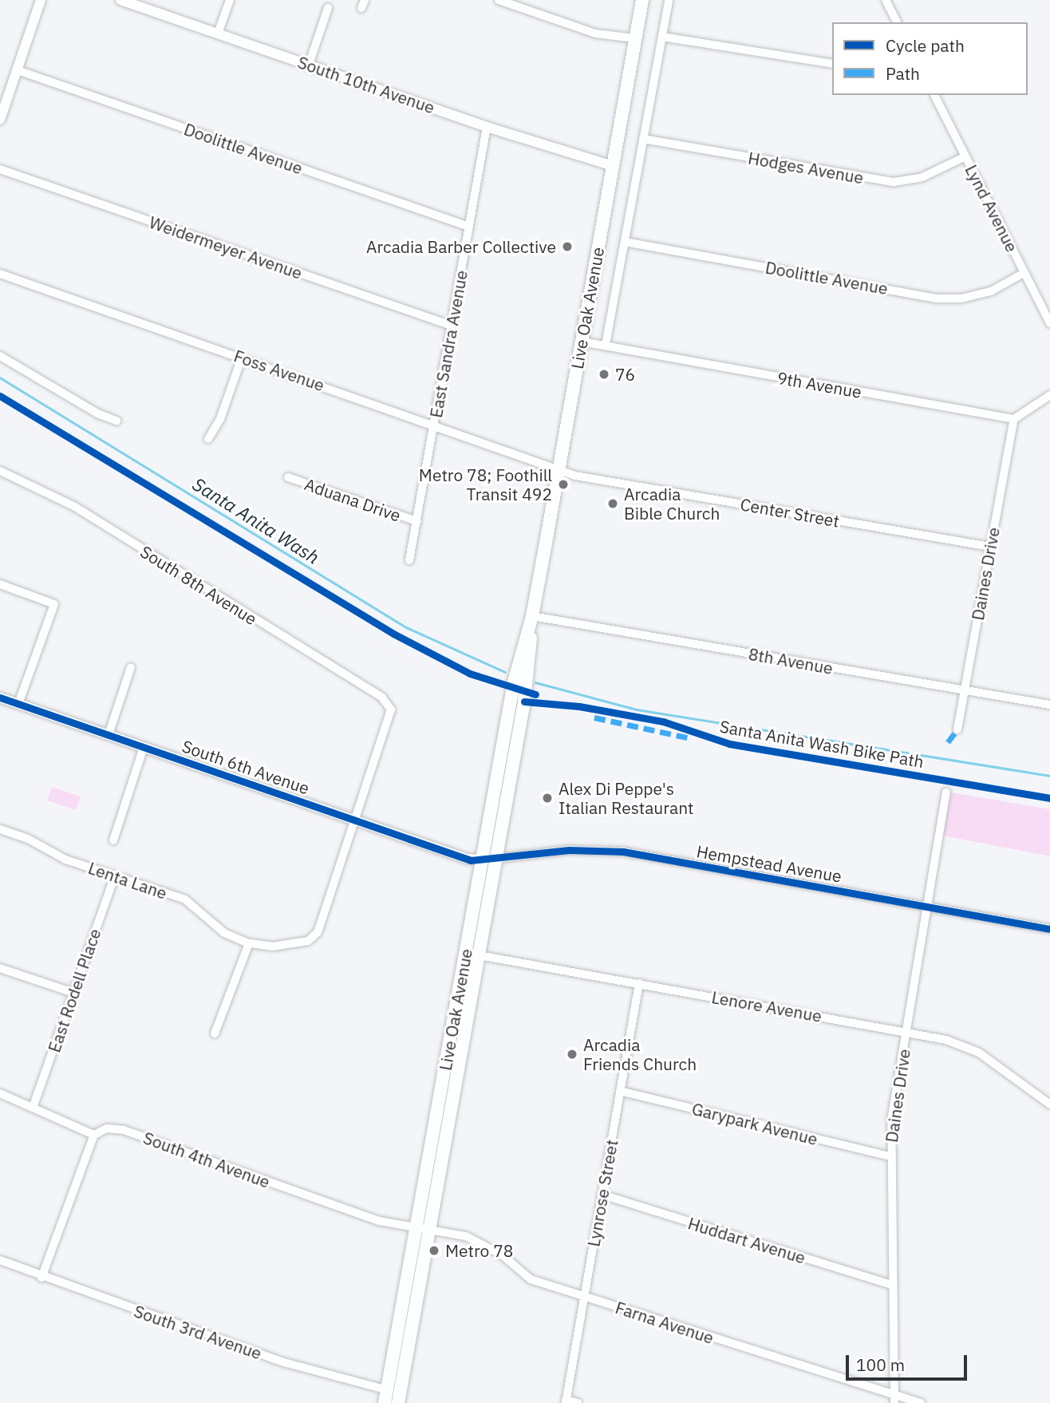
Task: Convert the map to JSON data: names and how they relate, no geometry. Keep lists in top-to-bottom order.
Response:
{
  "streets": {
    "main road": ["Live Oak Avenue"],
    "street": [
      "South 10th Avenue",
      "Doolittle Avenue",
      "Hodges Avenue",
      "Lynd Avenue",
      "Weidermeyer Avenue",
      "East Sandra Avenue",
      "Foss Avenue",
      "9th Avenue",
      "Aduana Drive",
      "Center Street",
      "Daines Drive",
      "South 8th Avenue",
      "8th Avenue",
      "South 6th Avenue",
      "Hempstead Avenue",
      "Lenta Lane",
      "East Rodell Place",
      "Lenore Avenue",
      "Garypark Avenue",
      "South 4th Avenue",
      "Lynrose Street",
      "Huddart Avenue",
      "Farna Avenue",
      "South 3rd Avenue"
    ],
    "cycle path": ["Santa Anita Wash Bike Path"]
  },
  "crossings": [
    ["South 10th Avenue", "Live Oak Avenue"],
    ["South 10th Avenue", "East Sandra Avenue"],
    ["Doolittle Avenue", "Lynd Avenue"],
    ["Doolittle Avenue", "Live Oak Avenue"],
    ["Doolittle Avenue", "East Sandra Avenue"],
    ["Hodges Avenue", "Lynd Avenue"],
    ["Hodges Avenue", "Live Oak Avenue"],
    ["Weidermeyer Avenue", "East Sandra Avenue"],
    ["Live Oak Avenue", "Foss Avenue"],
    ["Live Oak Avenue", "9th Avenue"],
    ["Live Oak Avenue", "Center Street"],
    ["Live Oak Avenue", "8th Avenue"],
    ["Live Oak Avenue", "South 6th Avenue"],
    ["Live Oak Avenue", "Hempstead Avenue"],
    ["Live Oak Avenue", "Lenore Avenue"],
    ["Live Oak Avenue", "South 4th Avenue"],
    ["Live Oak Avenue", "Farna Avenue"],
    ["Live Oak Avenue", "South 3rd Avenue"],
    ["East Sandra Avenue", "Foss Avenue"],
    ["East Sandra Avenue", "Aduana Drive"],
    ["Foss Avenue", "Center Street"],
    ["9th Avenue", "Daines Drive"],
    ["Center Street", "Daines Drive"],
    ["Daines Drive", "8th Avenue"],
    ["Daines Drive", "Hempstead Avenue"],
    ["Daines Drive", "Lenore Avenue"],
    ["Daines Drive", "Garypark Avenue"],
    ["Daines Drive", "Huddart Avenue"],
    ["Daines Drive", "Farna Avenue"],
    ["South 8th Avenue", "South 6th Avenue"],
    ["South 6th Avenue", "Hempstead Avenue"],
    ["Lenta Lane", "East Rodell Place"],
    ["Lenore Avenue", "Lynrose Street"],
    ["Garypark Avenue", "Lynrose Street"],
    ["South 4th Avenue", "Farna Avenue"],
    ["Lynrose Street", "Huddart Avenue"],
    ["Lynrose Street", "Farna Avenue"]
  ],
  "water": ["Santa Anita Wash"],
  "places": [
    "Arcadia Barber Collective",
    "76",
    "Metro 78; Foothill Transit 492",
    "Arcadia Bible Church",
    "Alex Di Peppe's Italian Restaurant",
    "Arcadia Friends Church",
    "Metro 78"
  ],
  "legend": ["Cycle path", "Path"],
  "scale_bar": "100 m"
}
